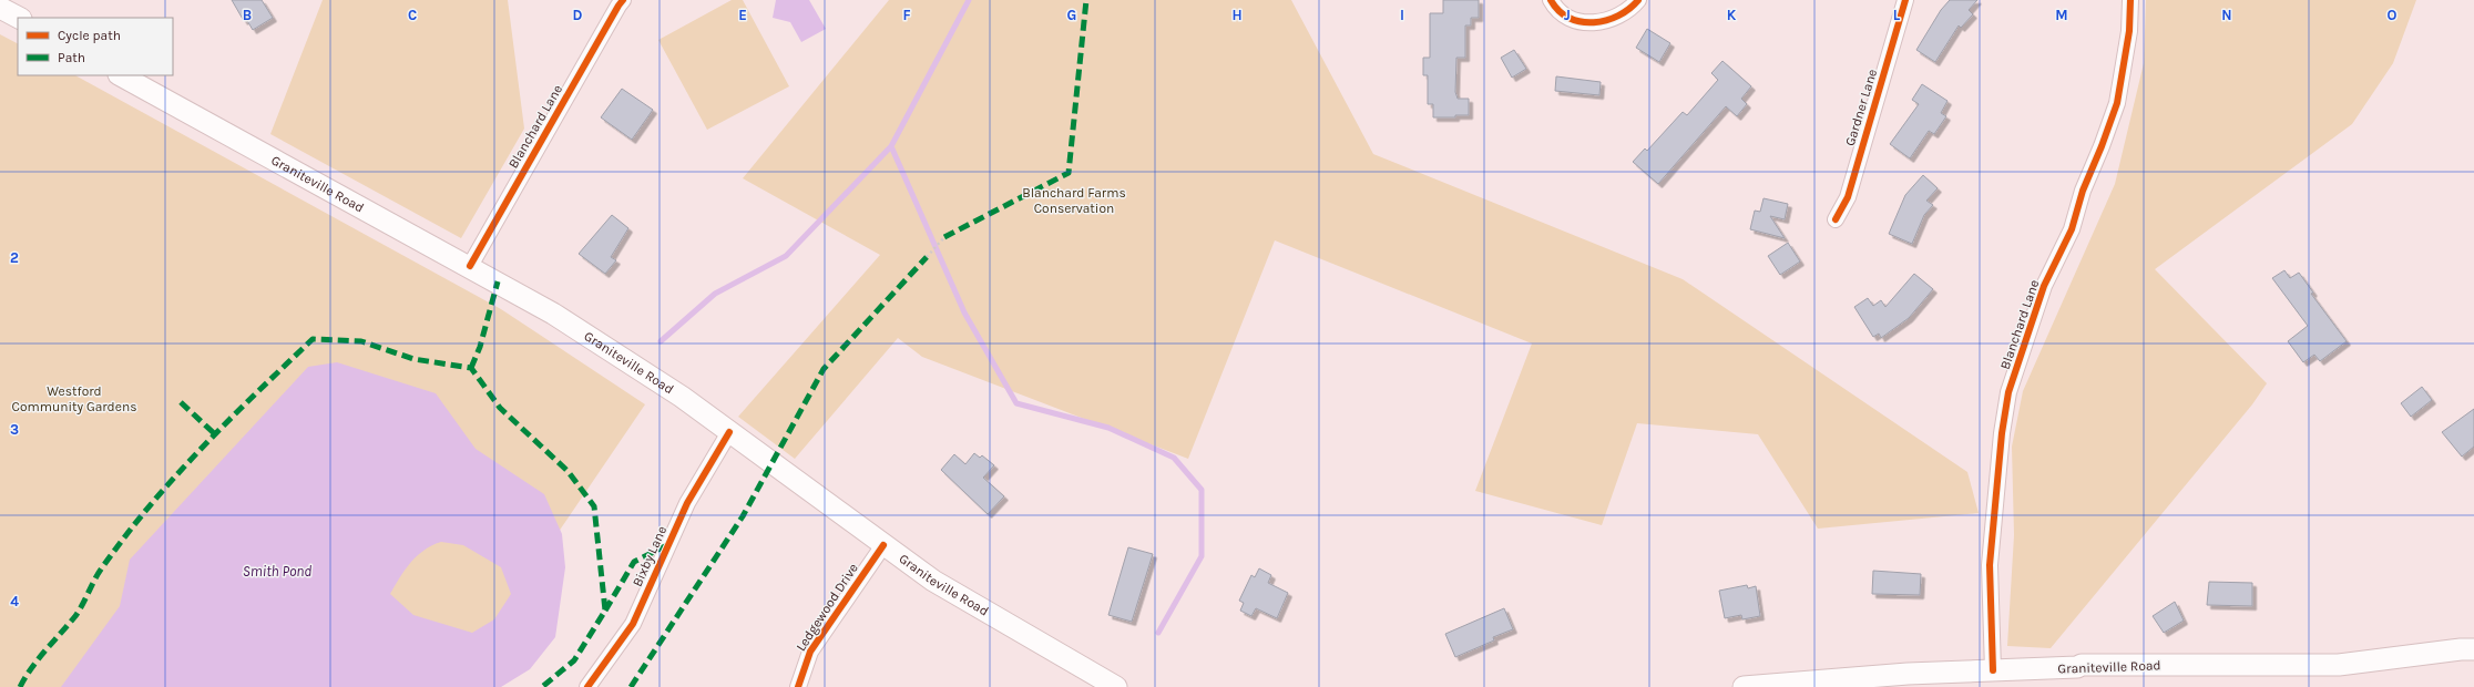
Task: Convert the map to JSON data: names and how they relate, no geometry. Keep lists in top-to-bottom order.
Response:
{
  "streets": {
    "main road": ["Graniteville Road"],
    "street": [
      "Gardner Lane",
      "Blanchard Lane",
      "Bixby Lane",
      "Ledgewood Drive"
    ]
  },
  "crossings": [
    ["Blanchard Lane", "Graniteville Road"],
    ["Graniteville Road", "Bixby Lane"],
    ["Graniteville Road", "Ledgewood Drive"]
  ],
  "water": ["Smith Pond"],
  "parks": ["Blanchard Farms Conservation", "Westford Community Gardens"],
  "legend": ["Cycle path", "Path"],
  "grid": {
    "columns": [
      "B",
      "C",
      "D",
      "E",
      "F",
      "G",
      "H",
      "I",
      "J",
      "K",
      "L",
      "M",
      "N",
      "O"
    ],
    "rows": ["2", "3", "4"]
  }
}
